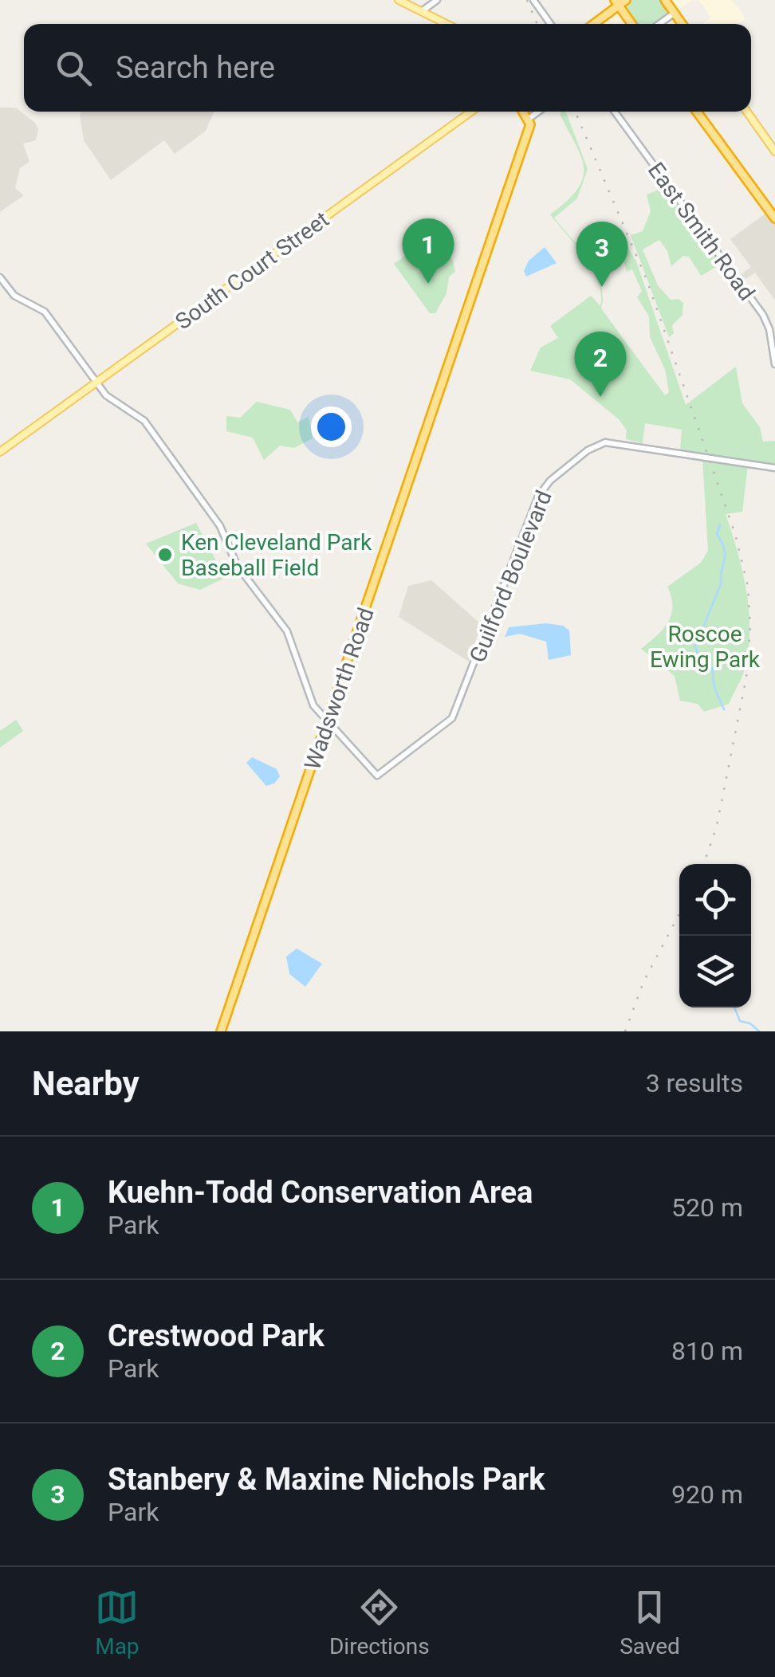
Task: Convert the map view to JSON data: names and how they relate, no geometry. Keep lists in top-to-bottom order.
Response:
{
  "streets": {
    "highway": ["Wadsworth Road"],
    "main road": ["South Court Street"],
    "street": ["East Smith Road", "Guilford Boulevard"]
  },
  "crossings": [
    ["Guilford Boulevard", "Wadsworth Road"]
  ],
  "parks": ["Roscoe Ewing Park"],
  "places": ["Ken Cleveland Park Baseball Field"],
  "page": {
    "search": "Search here",
    "pins": ["1", "3", "2"],
    "heading": ["Nearby", "3 results"],
    "list": [
      {
        "mark": "1",
        "name": "Kuehn-Todd Conservation Area",
        "note": "Park",
        "value": "520 m"
      },
      {
        "mark": "2",
        "name": "Crestwood Park",
        "note": "Park",
        "value": "810 m"
      },
      {
        "mark": "3",
        "name": "Stanbery & Maxine Nichols Park",
        "note": "Park",
        "value": "920 m"
      }
    ],
    "nav": ["Map", "Directions", "Saved"]
  }
}
